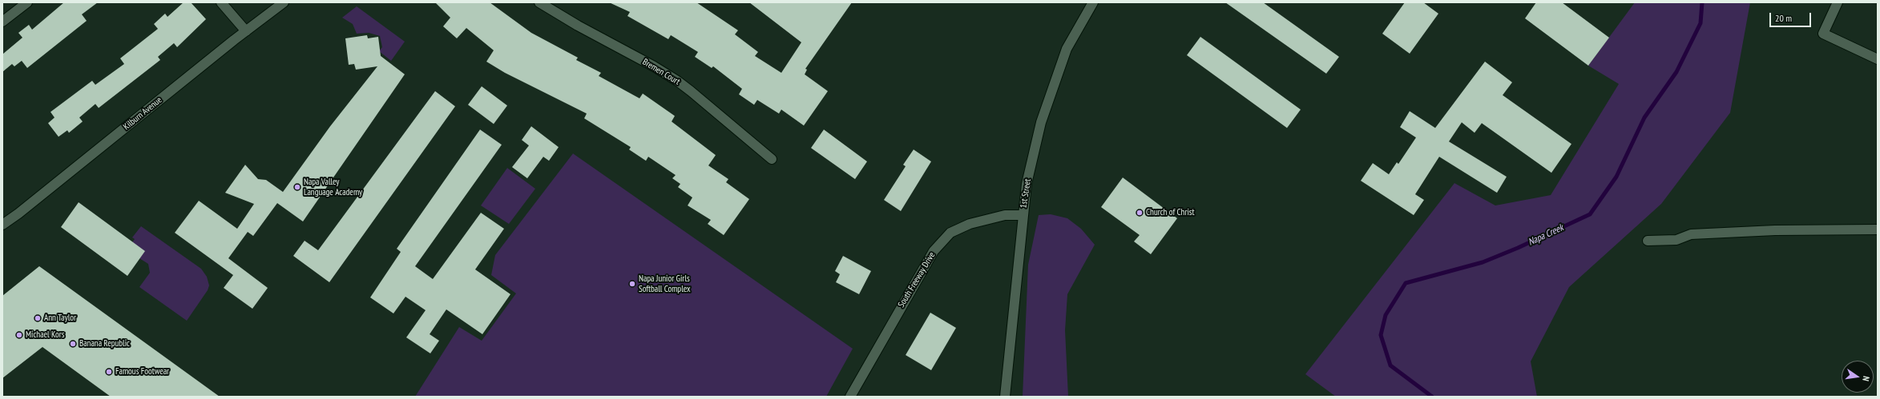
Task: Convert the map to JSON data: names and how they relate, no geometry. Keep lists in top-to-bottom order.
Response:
{
  "streets": {
    "street": [
      "Bremen Court",
      "Kilburn Avenue",
      "1st Street",
      "South Freeway Drive"
    ]
  },
  "crossings": [
    ["1st Street", "South Freeway Drive"]
  ],
  "water": ["Napa Creek"],
  "places": [
    "Napa Valley Language Academy",
    "Church of Christ",
    "Napa Junior Girls Softball Complex",
    "Ann Taylor",
    "Michael Kors",
    "Banana Republic",
    "Famous Footwear"
  ],
  "scale_bar": "20 m",
  "north": "right"
}
